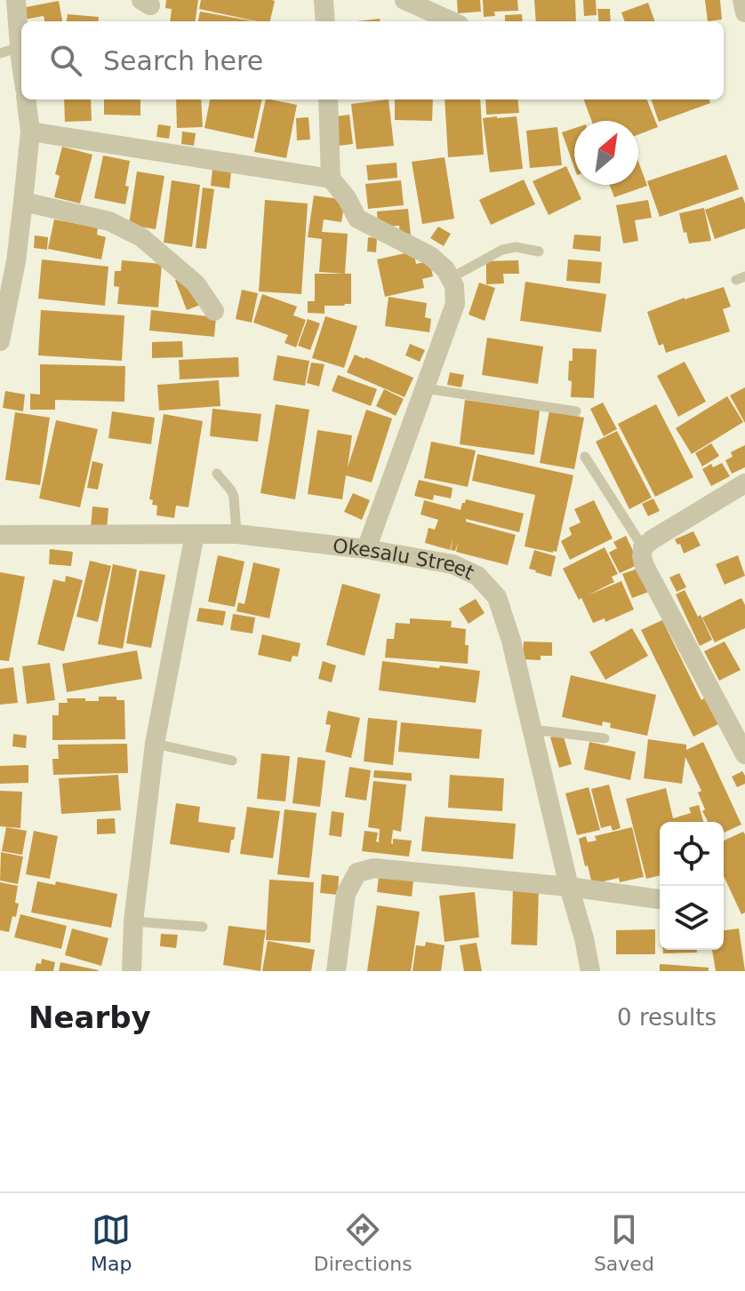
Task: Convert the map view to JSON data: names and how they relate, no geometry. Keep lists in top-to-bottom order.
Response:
{
  "streets": {
    "street": ["Okesalu Street"]
  },
  "north": "top right",
  "page": {
    "search": "Search here",
    "heading": ["Nearby", "0 results"],
    "nav": ["Map", "Directions", "Saved"]
  }
}
